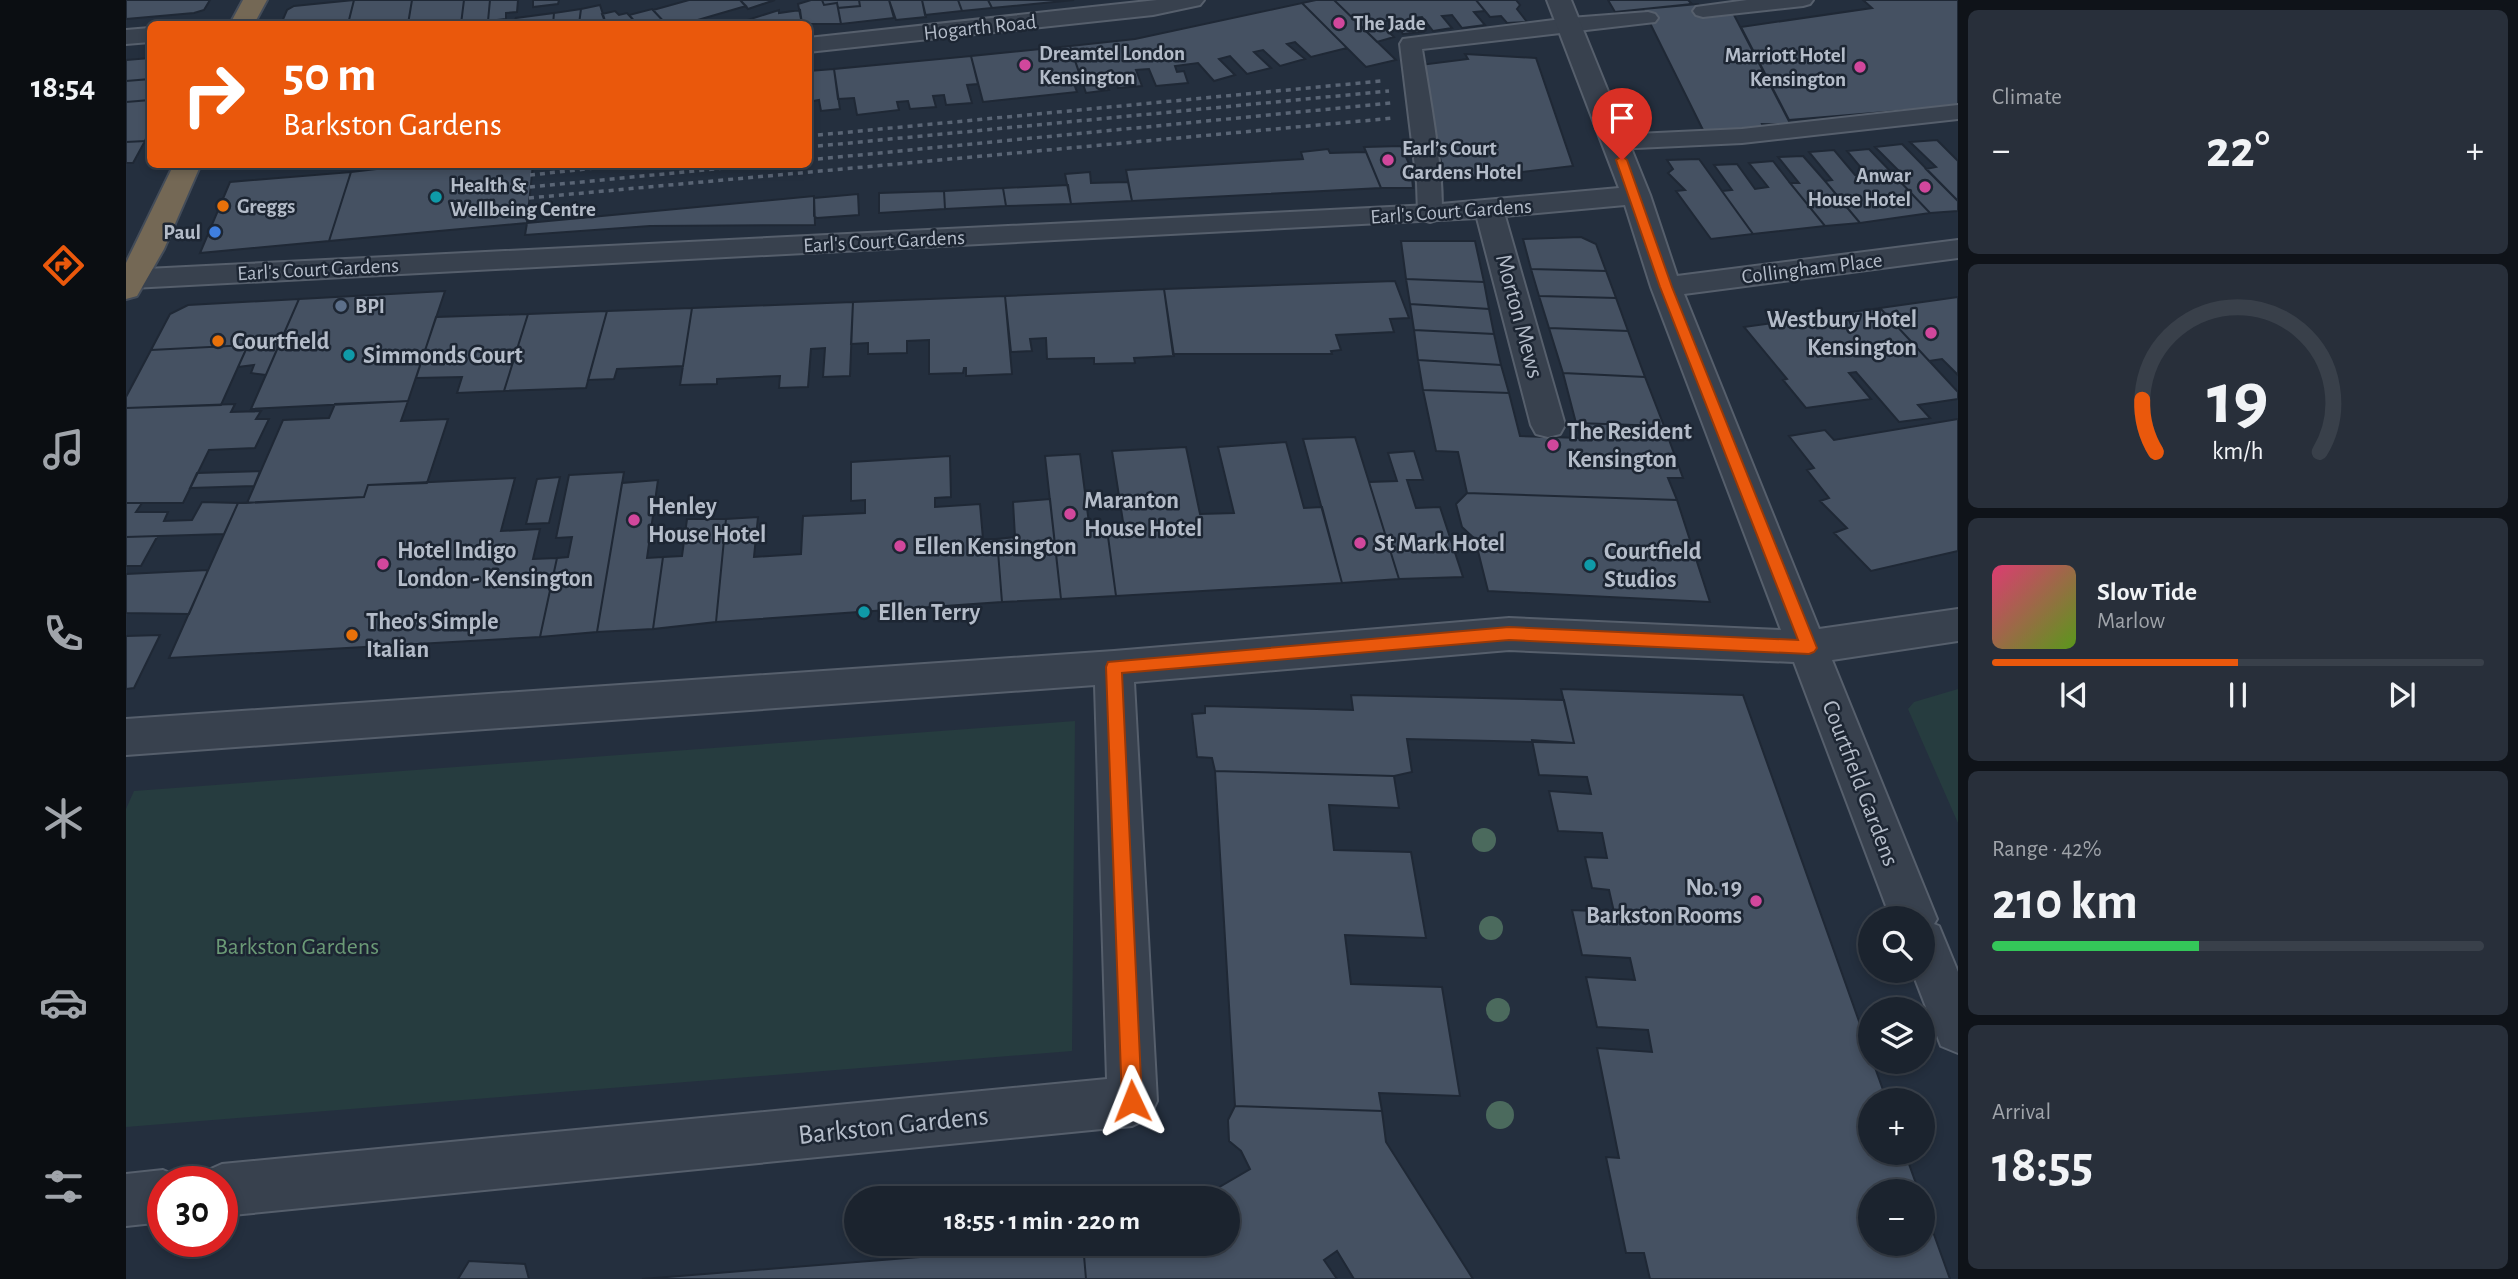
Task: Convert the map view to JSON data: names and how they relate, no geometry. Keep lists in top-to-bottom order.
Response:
{
  "streets": {
    "street": [
      "Hogarth Road",
      "Earl's Court Gardens",
      "Collingham Place",
      "Morton Mews",
      "Courtfield Gardens",
      "Barkston Gardens"
    ]
  },
  "crossings": [
    ["Earl's Court Gardens", "Morton Mews"],
    ["Earl's Court Gardens", "Courtfield Gardens"],
    ["Collingham Place", "Courtfield Gardens"]
  ],
  "parks": ["Barkston Gardens"],
  "places": [
    "The Jade",
    "Dreamtel London Kensington",
    "Marriott Hotel Kensington",
    "Earl’s Court Gardens Hotel",
    "Anwar House Hotel",
    "Health & Wellbeing Centre",
    "Greggs",
    "Paul",
    "BPI",
    "Westbury Hotel Kensington",
    "Courtfield",
    "Simmonds Court",
    "The Resident Kensington",
    "Maranton House Hotel",
    "Henley House Hotel",
    "St Mark Hotel",
    "Ellen Kensington",
    "Hotel Indigo London - Kensington",
    "Courtfield Studios",
    "Ellen Terry",
    "Theo's Simple Italian",
    "No. 19 Barkston Rooms"
  ],
  "page": {
    "tabs": "18:54",
    "tile": [
      "Climate",
      ["Range · 42%", "210 km"],
      ["Arrival", "18:55"]
    ],
    "turn": ["50 m", "Barkston Gardens"],
    "heat": ["−", "22°", "+"],
    "song": ["Slow Tide", "Marlow"],
    "map_buttons": ["+", "−"],
    "limit": "30",
    "trip": "18:55 · 1 min · 220 m",
    "gauge": ["19", "km/h"]
  }
}
